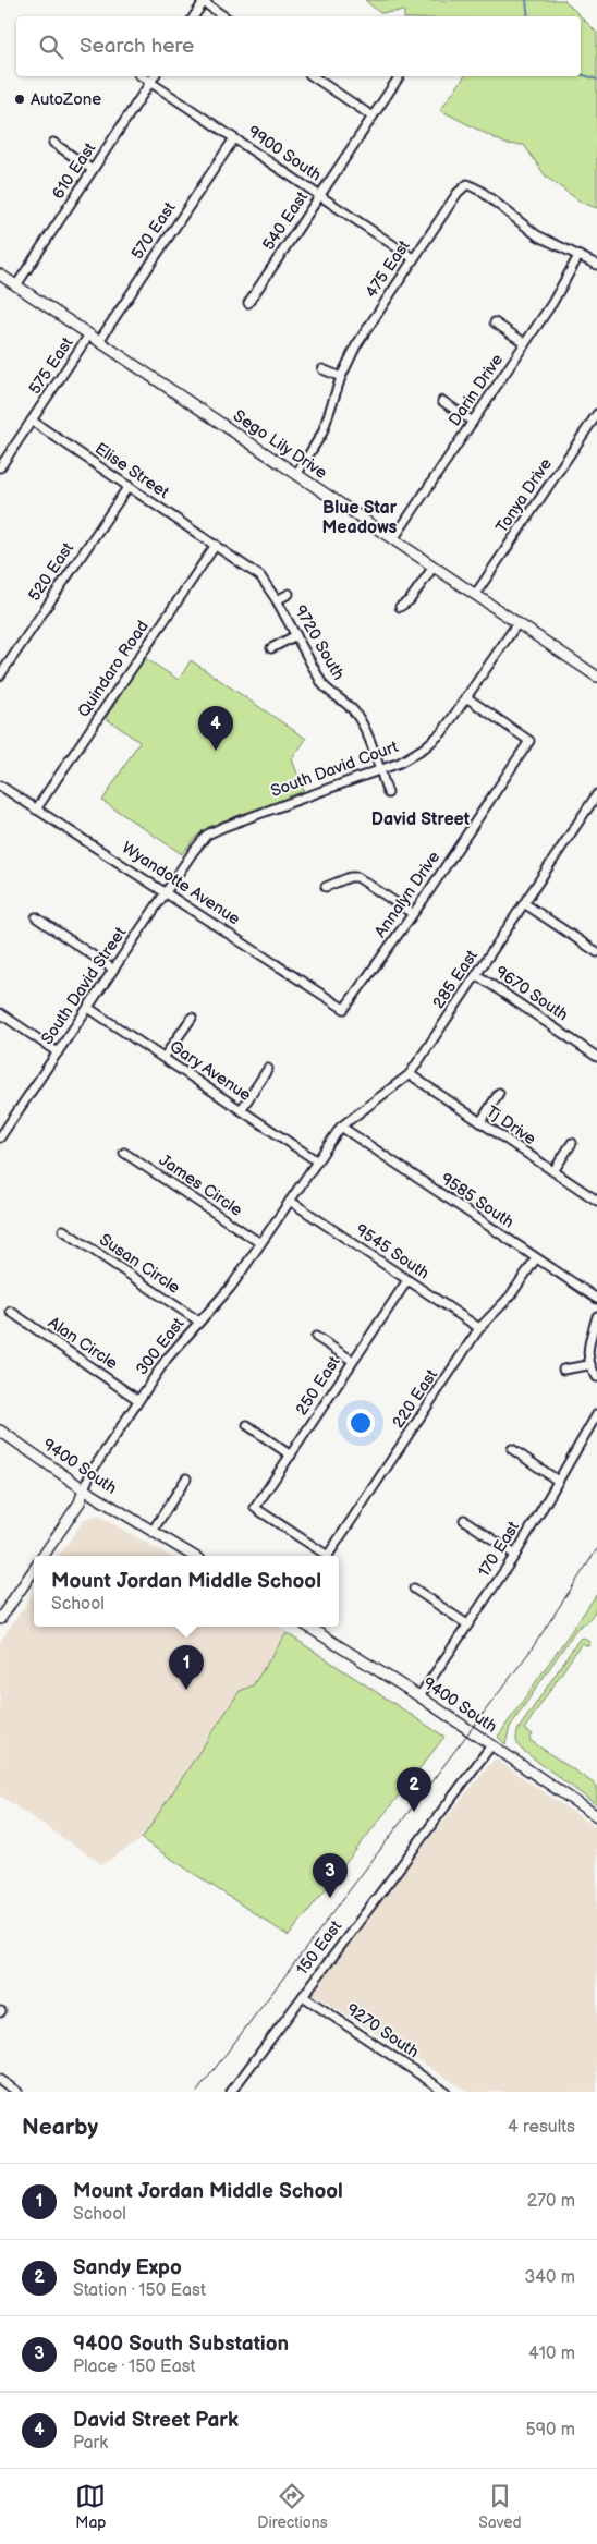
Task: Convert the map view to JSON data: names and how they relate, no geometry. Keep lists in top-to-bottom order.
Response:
{
  "streets": {
    "street": [
      "9900 South",
      "610 East",
      "540 East",
      "570 East",
      "475 East",
      "575 East",
      "Darin Drive",
      "Sego Lily Drive",
      "Elise Street",
      "Tonya Drive",
      "520 East",
      "9720 South",
      "Quindaro Road",
      "South David Court",
      "Wyandotte Avenue",
      "Annalyn Drive",
      "285 East",
      "South David Street",
      "9670 South",
      "Gary Avenue",
      "Tj Drive",
      "James Circle",
      "9585 South",
      "9545 South",
      "Susan Circle",
      "Alan Circle",
      "300 East",
      "250 East",
      "220 East",
      "9400 South",
      "170 East",
      "150 East",
      "9270 South"
    ]
  },
  "crossings": [
    ["9900 South", "610 East"],
    ["9900 South", "540 East"],
    ["9900 South", "570 East"],
    ["9900 South", "475 East"],
    ["610 East", "Sego Lily Drive"],
    ["570 East", "Sego Lily Drive"],
    ["475 East", "Darin Drive"],
    ["475 East", "Sego Lily Drive"],
    ["575 East", "Sego Lily Drive"],
    ["575 East", "Elise Street"],
    ["Darin Drive", "Sego Lily Drive"],
    ["Sego Lily Drive", "Tonya Drive"],
    ["Elise Street", "520 East"],
    ["Elise Street", "9720 South"],
    ["Elise Street", "Quindaro Road"],
    ["9720 South", "Quindaro Road"],
    ["9720 South", "South David Court"],
    ["Quindaro Road", "Wyandotte Avenue"],
    ["South David Court", "Annalyn Drive"],
    ["South David Court", "South David Street"],
    ["Wyandotte Avenue", "Annalyn Drive"],
    ["Wyandotte Avenue", "South David Street"],
    ["285 East", "9670 South"],
    ["285 East", "Gary Avenue"],
    ["285 East", "Tj Drive"],
    ["285 East", "9585 South"],
    ["285 East", "300 East"],
    ["South David Street", "Gary Avenue"],
    ["Gary Avenue", "300 East"],
    ["James Circle", "300 East"],
    ["9585 South", "220 East"],
    ["9545 South", "300 East"],
    ["9545 South", "250 East"],
    ["9545 South", "220 East"],
    ["Susan Circle", "300 East"],
    ["Alan Circle", "300 East"],
    ["300 East", "9400 South"],
    ["9400 South", "170 East"],
    ["9400 South", "150 East"],
    ["150 East", "9270 South"]
  ],
  "districts": ["Blue Star Meadows", "David Street"],
  "places": ["AutoZone"],
  "page": {
    "search": "Search here",
    "pins": [
      "4",
      "1",
      "2",
      "3"
    ],
    "popup": ["Mount Jordan Middle School", "School"],
    "heading": ["Nearby", "4 results"],
    "list": [
      {
        "mark": "1",
        "name": "Mount Jordan Middle School",
        "note": "School",
        "value": "270 m"
      },
      {
        "mark": "2",
        "name": "Sandy Expo",
        "note": "Station · 150 East",
        "value": "340 m"
      },
      {
        "mark": "3",
        "name": "9400 South Substation",
        "note": "Place · 150 East",
        "value": "410 m"
      },
      {
        "mark": "4",
        "name": "David Street Park",
        "note": "Park",
        "value": "590 m"
      }
    ],
    "nav": ["Map", "Directions", "Saved"]
  }
}
